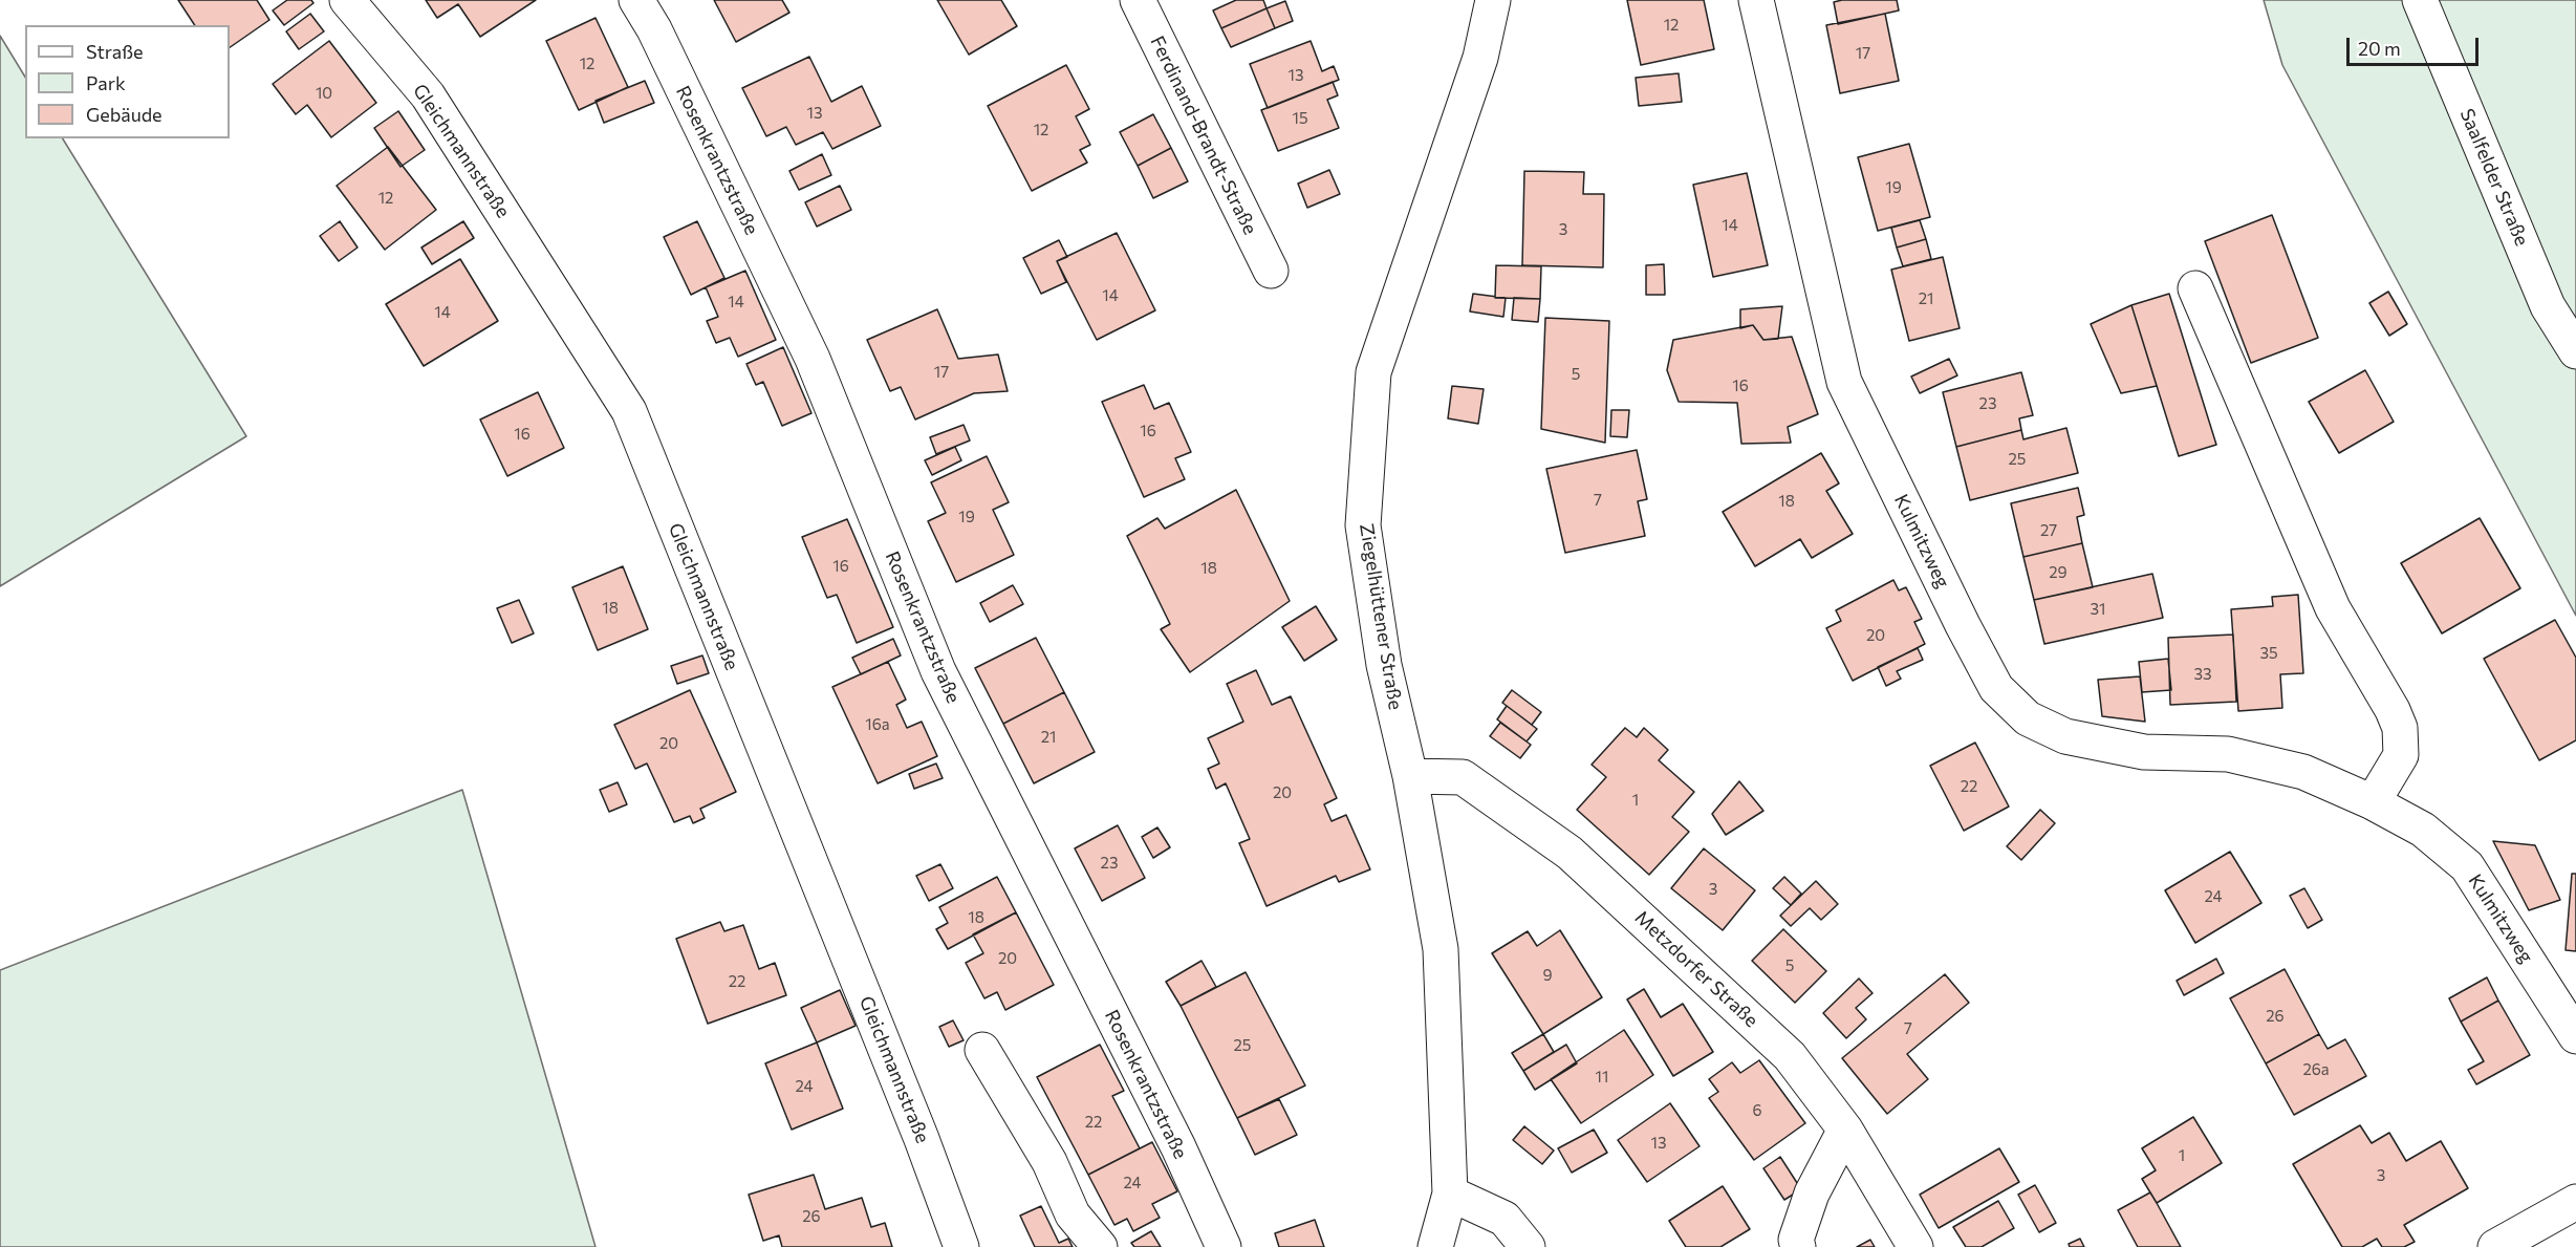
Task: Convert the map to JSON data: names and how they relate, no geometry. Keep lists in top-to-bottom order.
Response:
{
  "streets": {
    "street": [
      "Ferdinand-Brandt-Straße",
      "Gleichmannstraße",
      "Rosenkrantzstraße",
      "Saalfelder Straße",
      "Kulmitzweg",
      "Ziegelhüttener Straße",
      "Metzdorfer Straße"
    ]
  },
  "crossings": [
    ["Ziegelhüttener Straße", "Metzdorfer Straße"]
  ],
  "house_numbers": [
    "12",
    "17",
    "12",
    "13",
    "10",
    "13",
    "15",
    "12",
    "19",
    "12",
    "14",
    "3",
    "14",
    "21",
    "14",
    "14",
    "17",
    "5",
    "16",
    "23",
    "16",
    "16",
    "25",
    "7",
    "18",
    "19",
    "27",
    "16",
    "18",
    "29",
    "18",
    "31",
    "20",
    "35",
    "33",
    "16a",
    "21",
    "20",
    "22",
    "20",
    "1",
    "23",
    "3",
    "24",
    "18",
    "20",
    "5",
    "9",
    "22",
    "26",
    "7",
    "25",
    "26a",
    "11",
    "24",
    "6",
    "22",
    "13",
    "1",
    "3",
    "24",
    "26"
  ],
  "legend": ["Straße", "Park", "Gebäude"],
  "scale_bar": "20 m"
}
